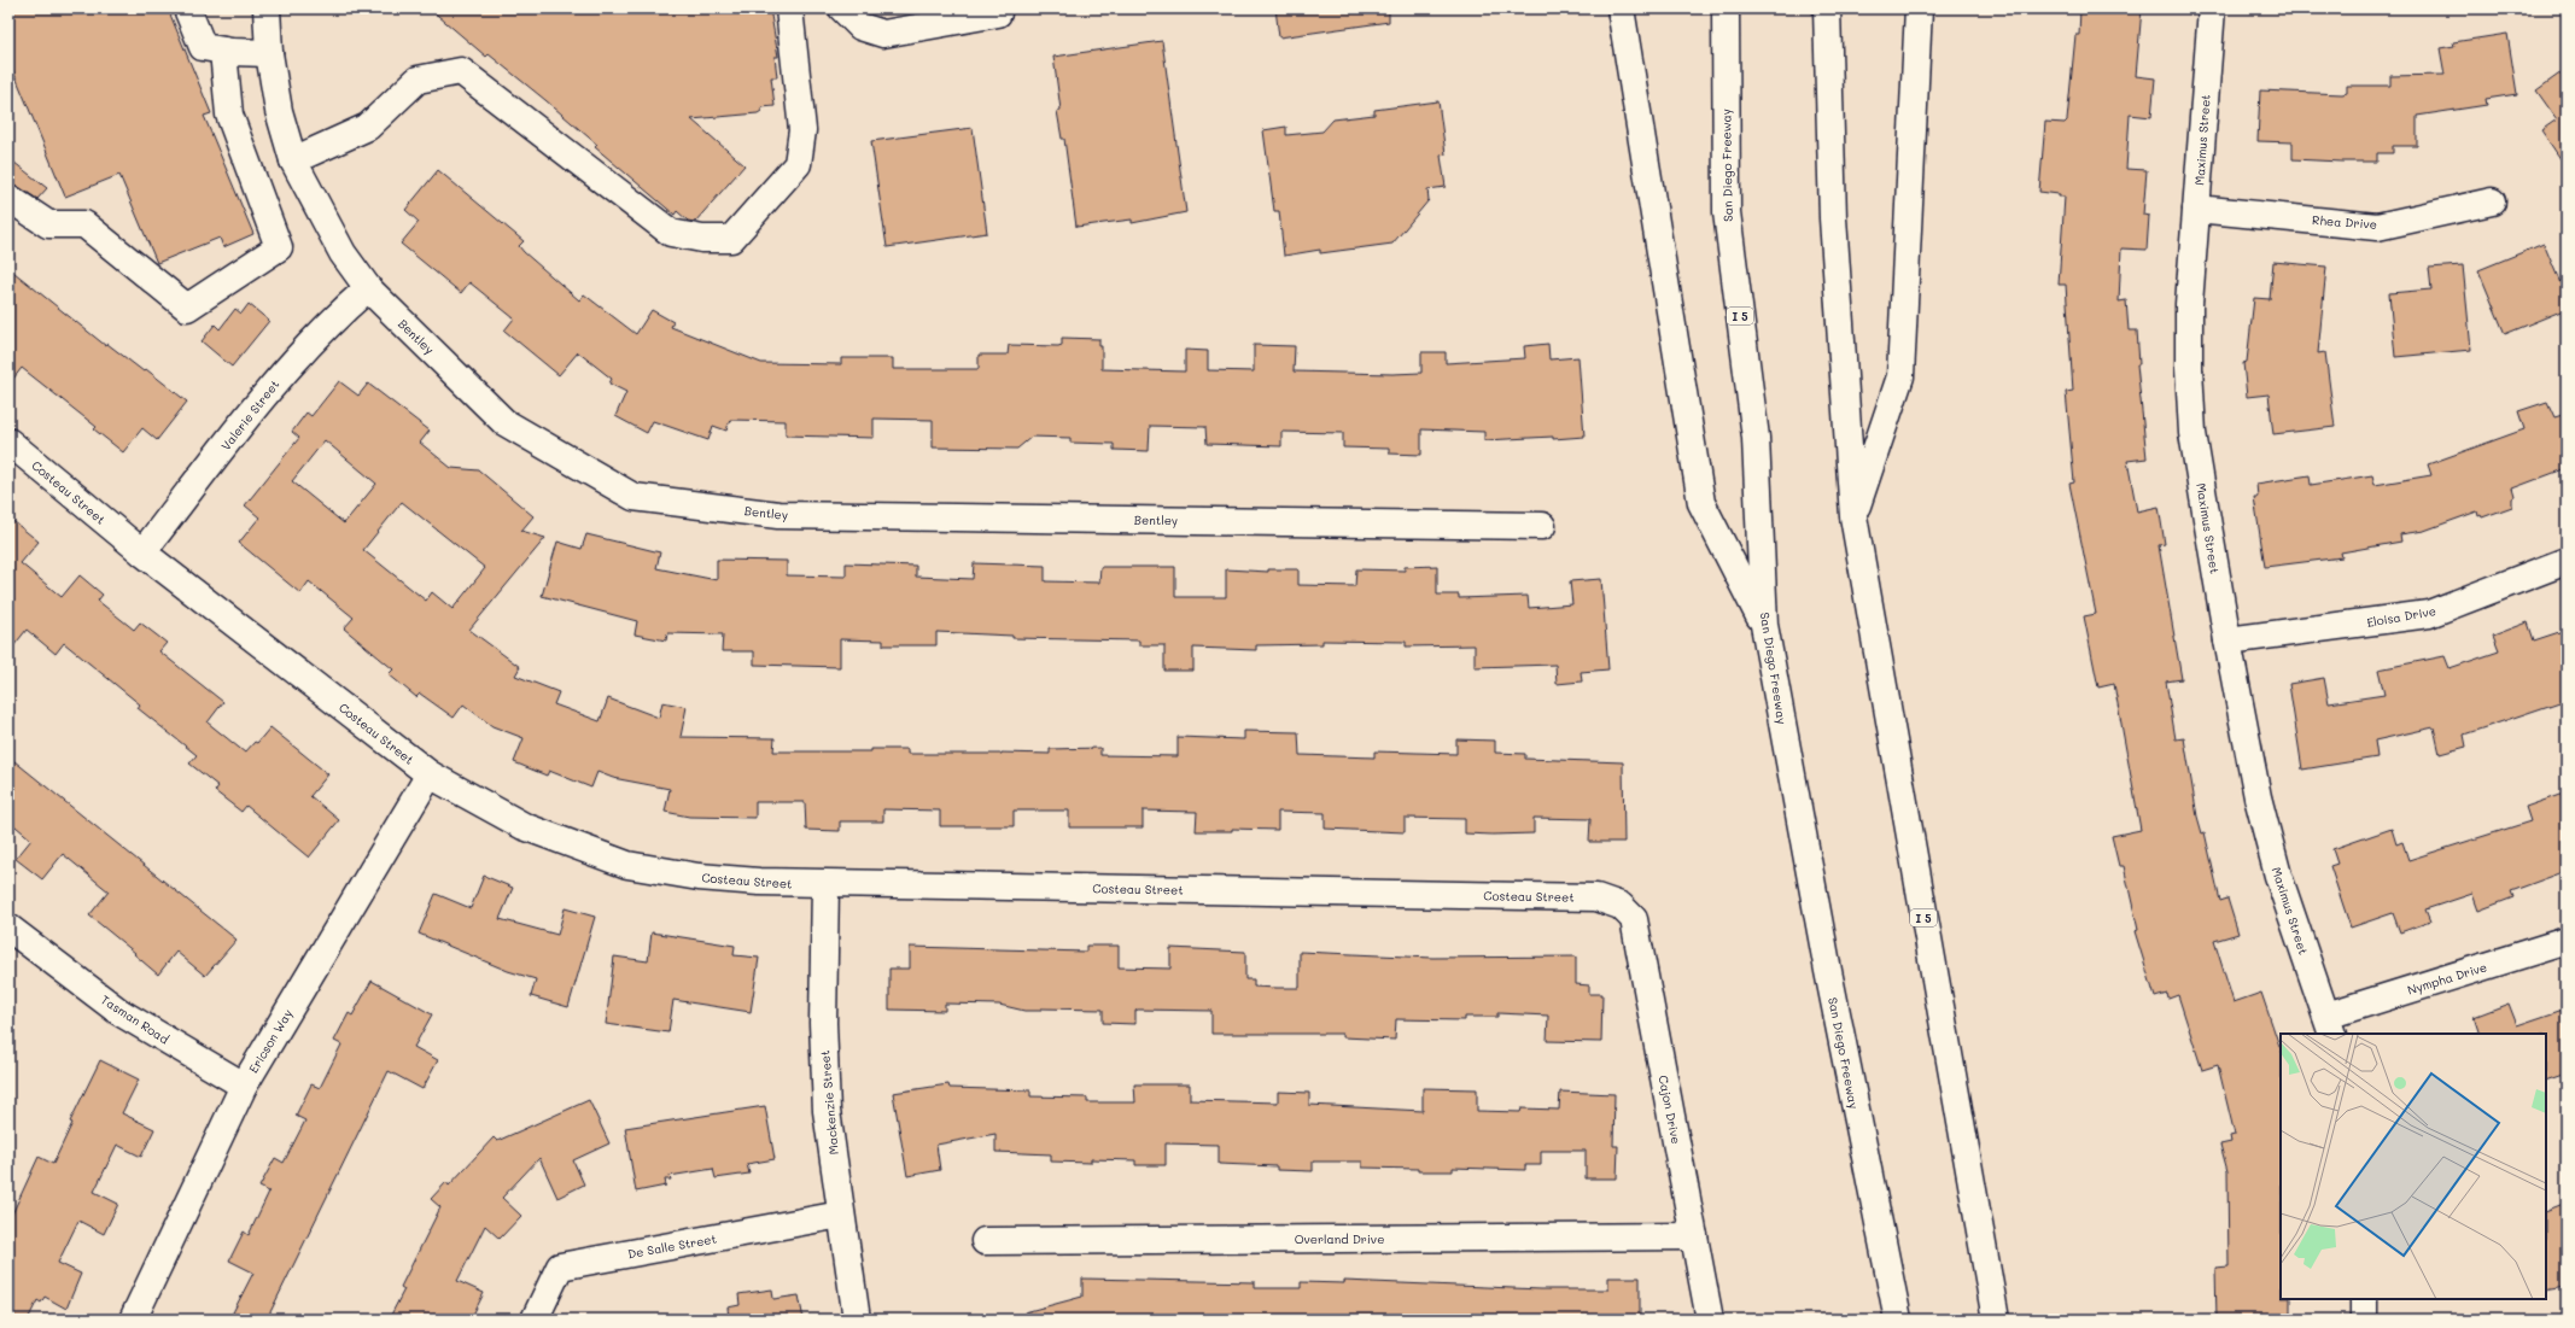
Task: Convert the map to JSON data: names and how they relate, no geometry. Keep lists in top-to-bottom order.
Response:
{
  "streets": {
    "main road": [
      "Maximus Street",
      "San Diego Freeway",
      "Rhea Drive",
      "I 5",
      "Bentley",
      "Valerie Street",
      "Costeau Street",
      "Eloisa Drive",
      "Nympha Drive",
      "Tasman Road",
      "Ericson Way",
      "Mackenzie Street",
      "Cajon Drive",
      "Overland Drive",
      "De Salle Street"
    ]
  },
  "crossings": [
    ["Maximus Street", "Rhea Drive"],
    ["Maximus Street", "Eloisa Drive"],
    ["Maximus Street", "Nympha Drive"],
    ["Bentley", "Valerie Street"],
    ["Valerie Street", "Costeau Street"],
    ["Costeau Street", "Ericson Way"],
    ["Costeau Street", "Mackenzie Street"],
    ["Costeau Street", "Cajon Drive"],
    ["Tasman Road", "Ericson Way"],
    ["Mackenzie Street", "De Salle Street"],
    ["Cajon Drive", "Overland Drive"]
  ]
}
